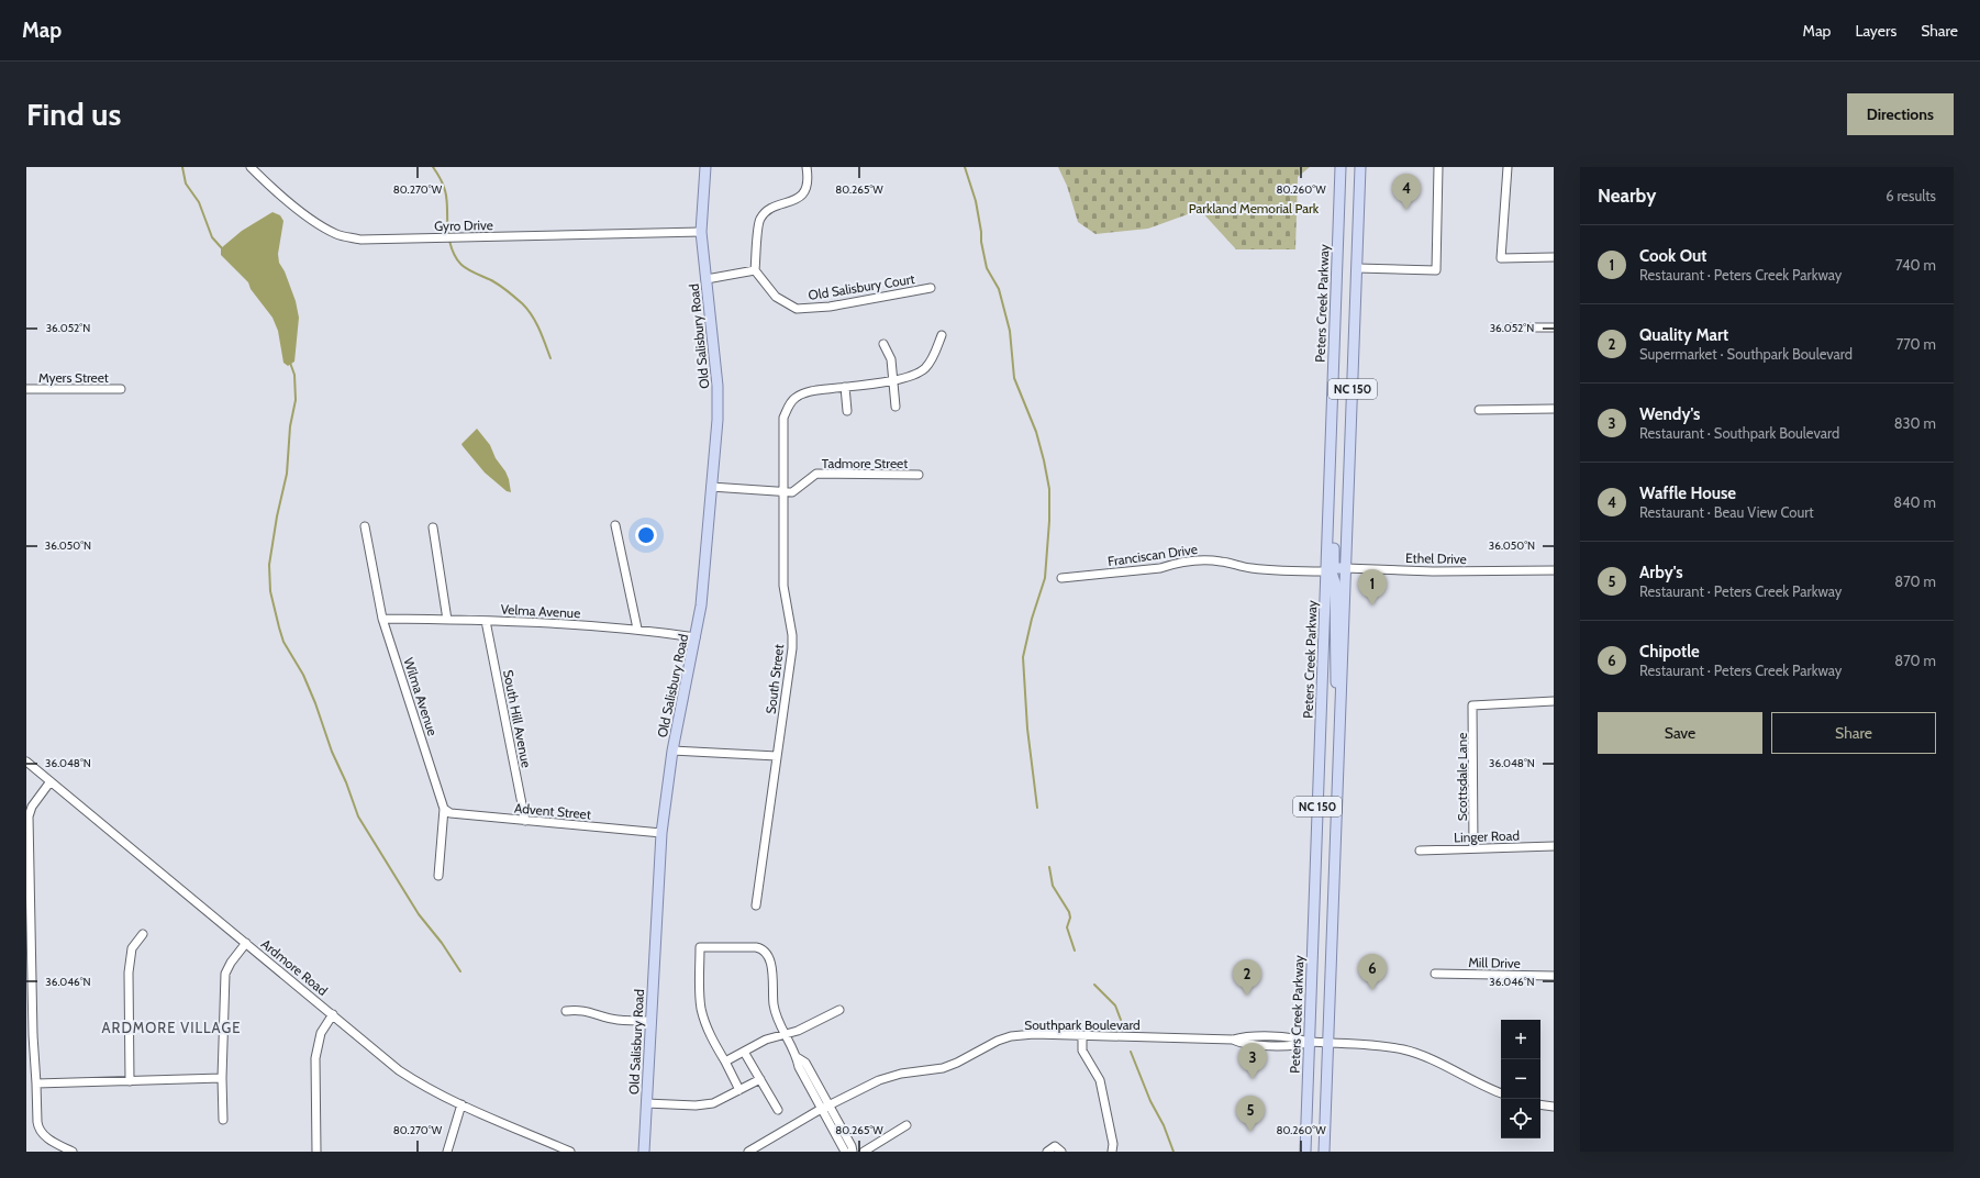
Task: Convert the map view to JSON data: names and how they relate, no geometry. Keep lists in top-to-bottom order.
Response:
{
  "streets": {
    "main road": ["Peters Creek Parkway", "Old Salisbury Road", "NC 150"],
    "street": [
      "Gyro Drive",
      "Old Salisbury Court",
      "Myers Street",
      "Tadmore Street",
      "Franciscan Drive",
      "Ethel Drive",
      "Velma Avenue",
      "South Street",
      "Wilma Avenue",
      "South Hill Avenue",
      "Scottsdale Lane",
      "Advent Street",
      "Linger Road",
      "Mill Drive",
      "Ardmore Road",
      "Southpark Boulevard"
    ]
  },
  "crossings": [
    ["Gyro Drive", "Old Salisbury Road"],
    ["Peters Creek Parkway", "Franciscan Drive"],
    ["Peters Creek Parkway", "Southpark Boulevard"],
    ["Old Salisbury Road", "Tadmore Street"],
    ["Old Salisbury Road", "Velma Avenue"],
    ["Old Salisbury Road", "Advent Street"],
    ["NC 150", "Ethel Drive"],
    ["NC 150", "Southpark Boulevard"],
    ["Tadmore Street", "South Street"],
    ["Velma Avenue", "Wilma Avenue"],
    ["Velma Avenue", "South Hill Avenue"],
    ["Wilma Avenue", "Advent Street"],
    ["South Hill Avenue", "Advent Street"],
    ["Scottsdale Lane", "Linger Road"]
  ],
  "districts": ["ARDMORE VILLAGE"],
  "parks": ["Parkland Memorial Park"],
  "page": {
    "header": "Map",
    "nav": ["Map", "Layers", "Share"],
    "buttons": [
      "Directions",
      ["Save", "Share"]
    ],
    "title": "Find us",
    "heading": ["Nearby", "6 results"],
    "pins": [
      "4",
      "1",
      "6",
      "2",
      "3",
      "5"
    ],
    "list": [
      {
        "mark": "1",
        "name": "Cook Out",
        "note": "Restaurant · Peters Creek Parkway",
        "value": "740 m"
      },
      {
        "mark": "2",
        "name": "Quality Mart",
        "note": "Supermarket · Southpark Boulevard",
        "value": "770 m"
      },
      {
        "mark": "3",
        "name": "Wendy's",
        "note": "Restaurant · Southpark Boulevard",
        "value": "830 m"
      },
      {
        "mark": "4",
        "name": "Waffle House",
        "note": "Restaurant · Beau View Court",
        "value": "840 m"
      },
      {
        "mark": "5",
        "name": "Arby's",
        "note": "Restaurant · Peters Creek Parkway",
        "value": "870 m"
      },
      {
        "mark": "6",
        "name": "Chipotle",
        "note": "Restaurant · Peters Creek Parkway",
        "value": "870 m"
      }
    ],
    "map_buttons": ["+", "−"]
  },
  "coordinates": [
    "80.270°W",
    "80.265°W",
    "80.260°W",
    "36.052°N",
    "36.050°N",
    "36.048°N",
    "36.046°N"
  ]
}
